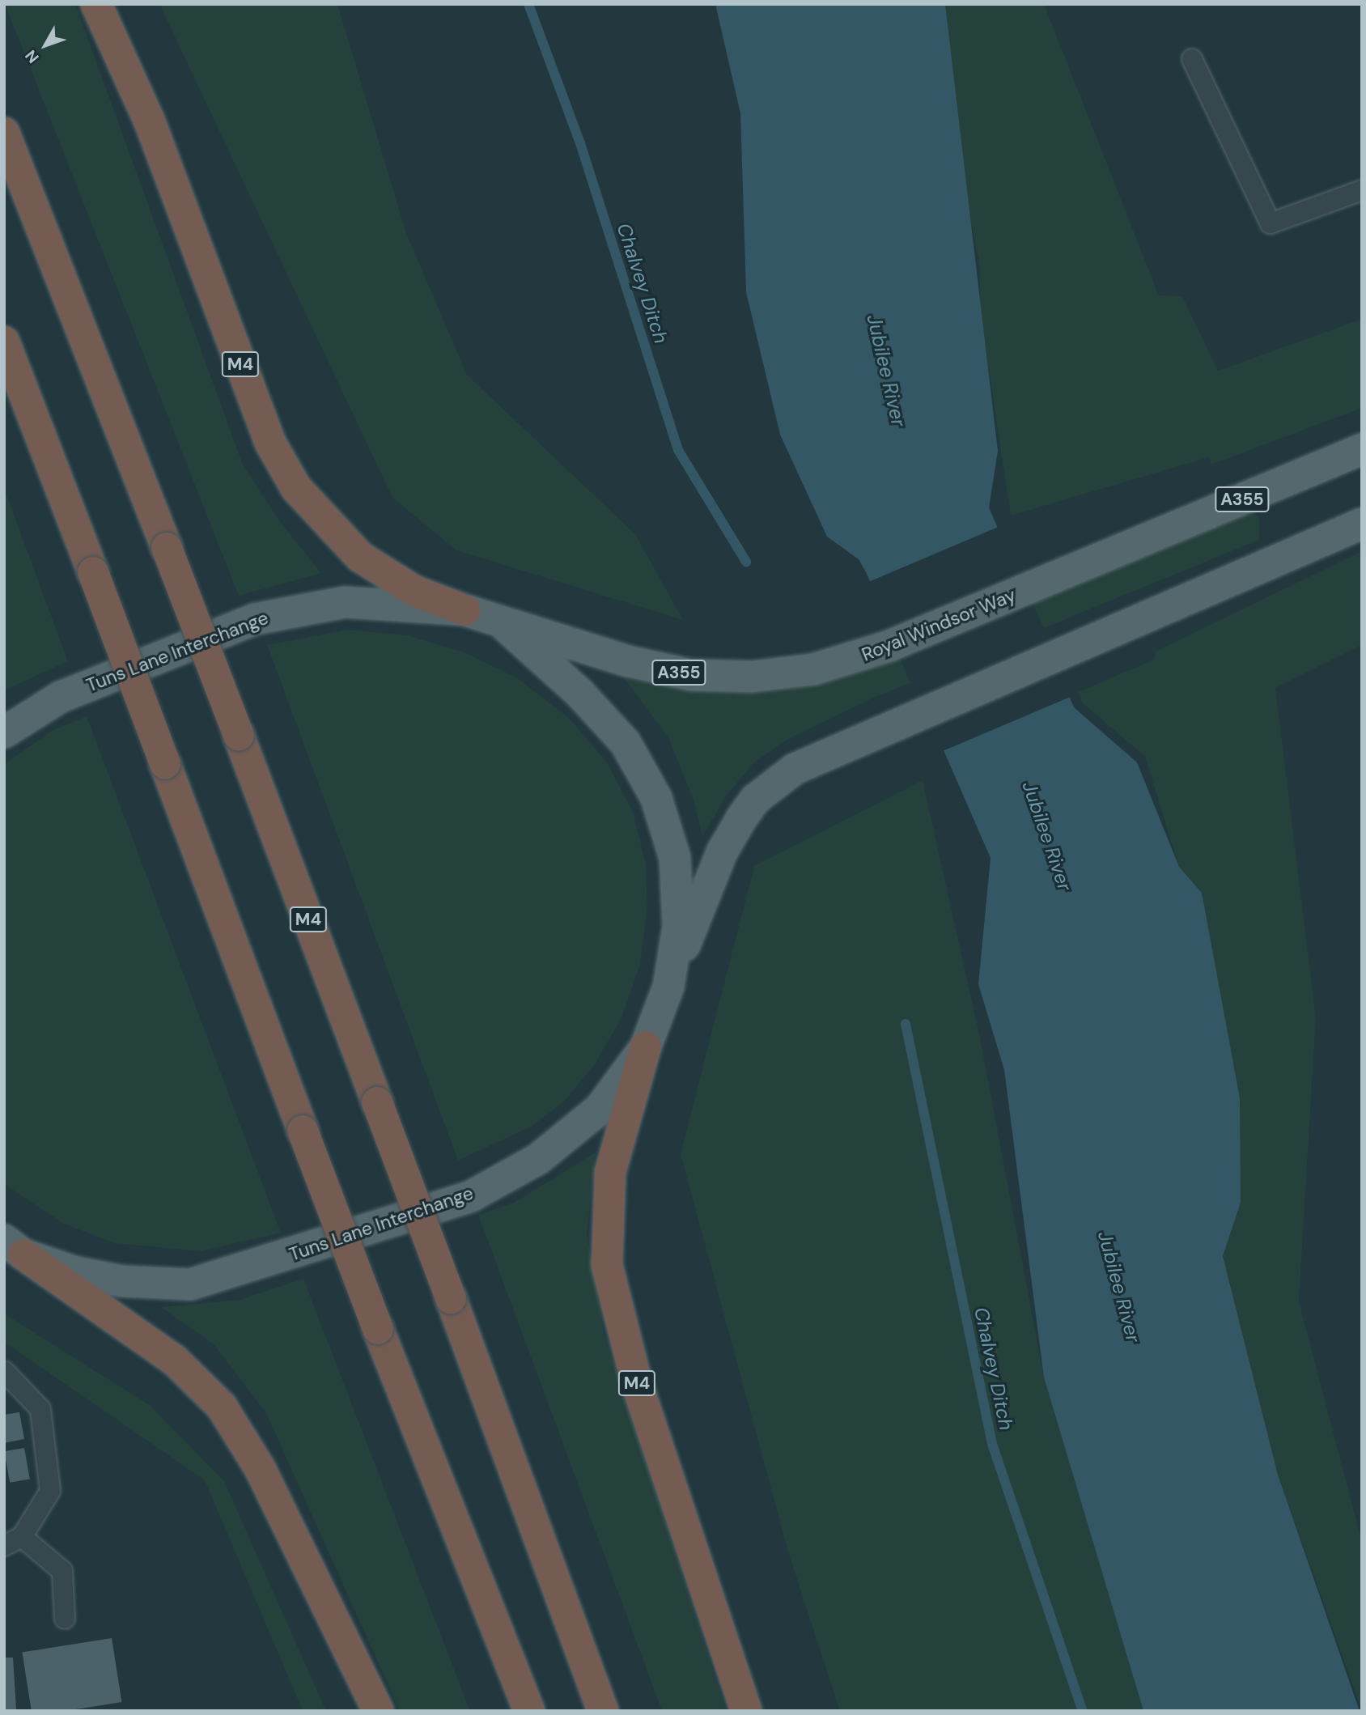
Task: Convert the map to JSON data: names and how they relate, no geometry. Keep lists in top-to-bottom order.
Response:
{
  "streets": {
    "highway": ["M4"],
    "main road": ["A355", "Royal Windsor Way", "Tuns Lane Interchange"]
  },
  "crossings": [
    ["M4", "Tuns Lane Interchange"],
    ["Royal Windsor Way", "Tuns Lane Interchange"]
  ],
  "water": ["Chalvey Ditch", "Jubilee River"],
  "north": "bottom left"
}
